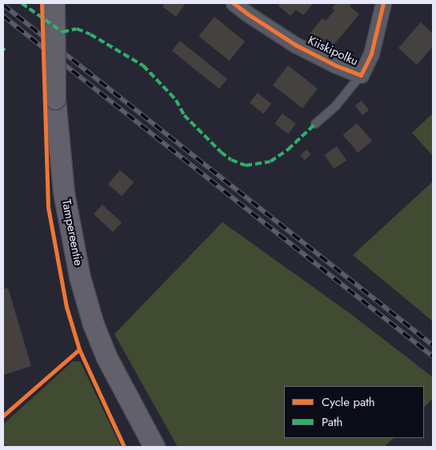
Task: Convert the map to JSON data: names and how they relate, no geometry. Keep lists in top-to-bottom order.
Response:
{
  "streets": {
    "main road": ["Tampereentie"],
    "street": ["Kiiskipolku"]
  },
  "legend": ["Cycle path", "Path"]
}
